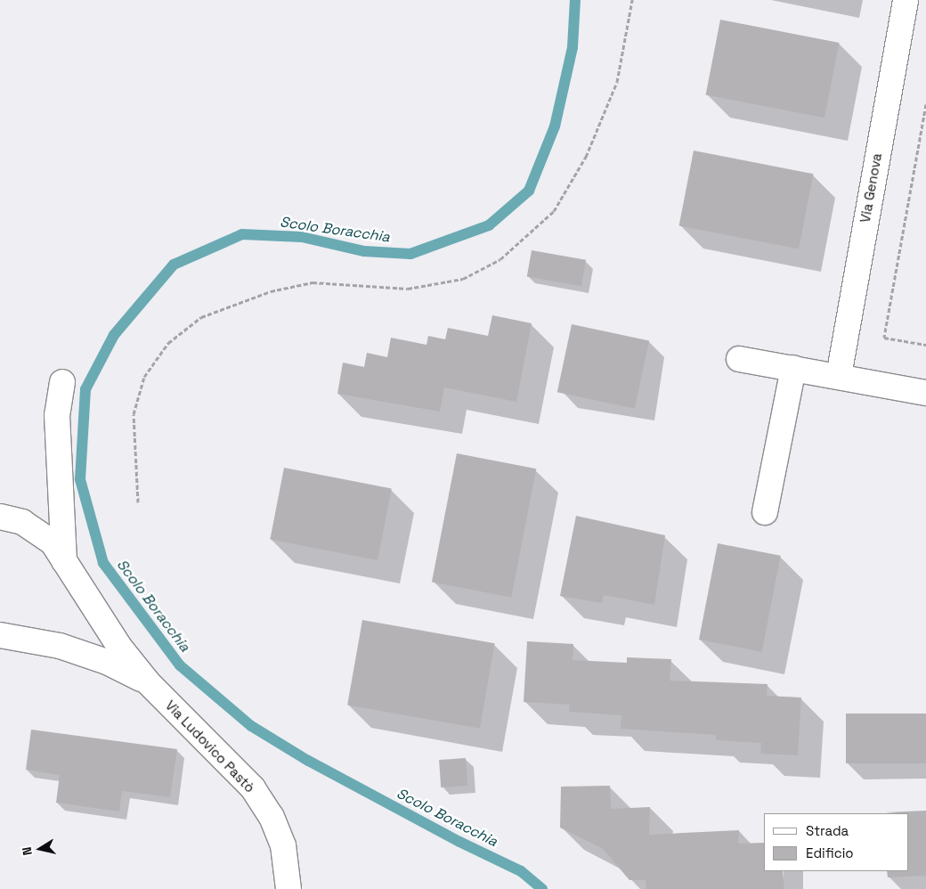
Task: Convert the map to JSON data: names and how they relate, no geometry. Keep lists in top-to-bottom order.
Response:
{
  "streets": {
    "street": ["Via Genova", "Via Ludovico Pastò"]
  },
  "water": ["Scolo Boracchia"],
  "legend": ["Strada", "Edificio"],
  "north": "left"
}
